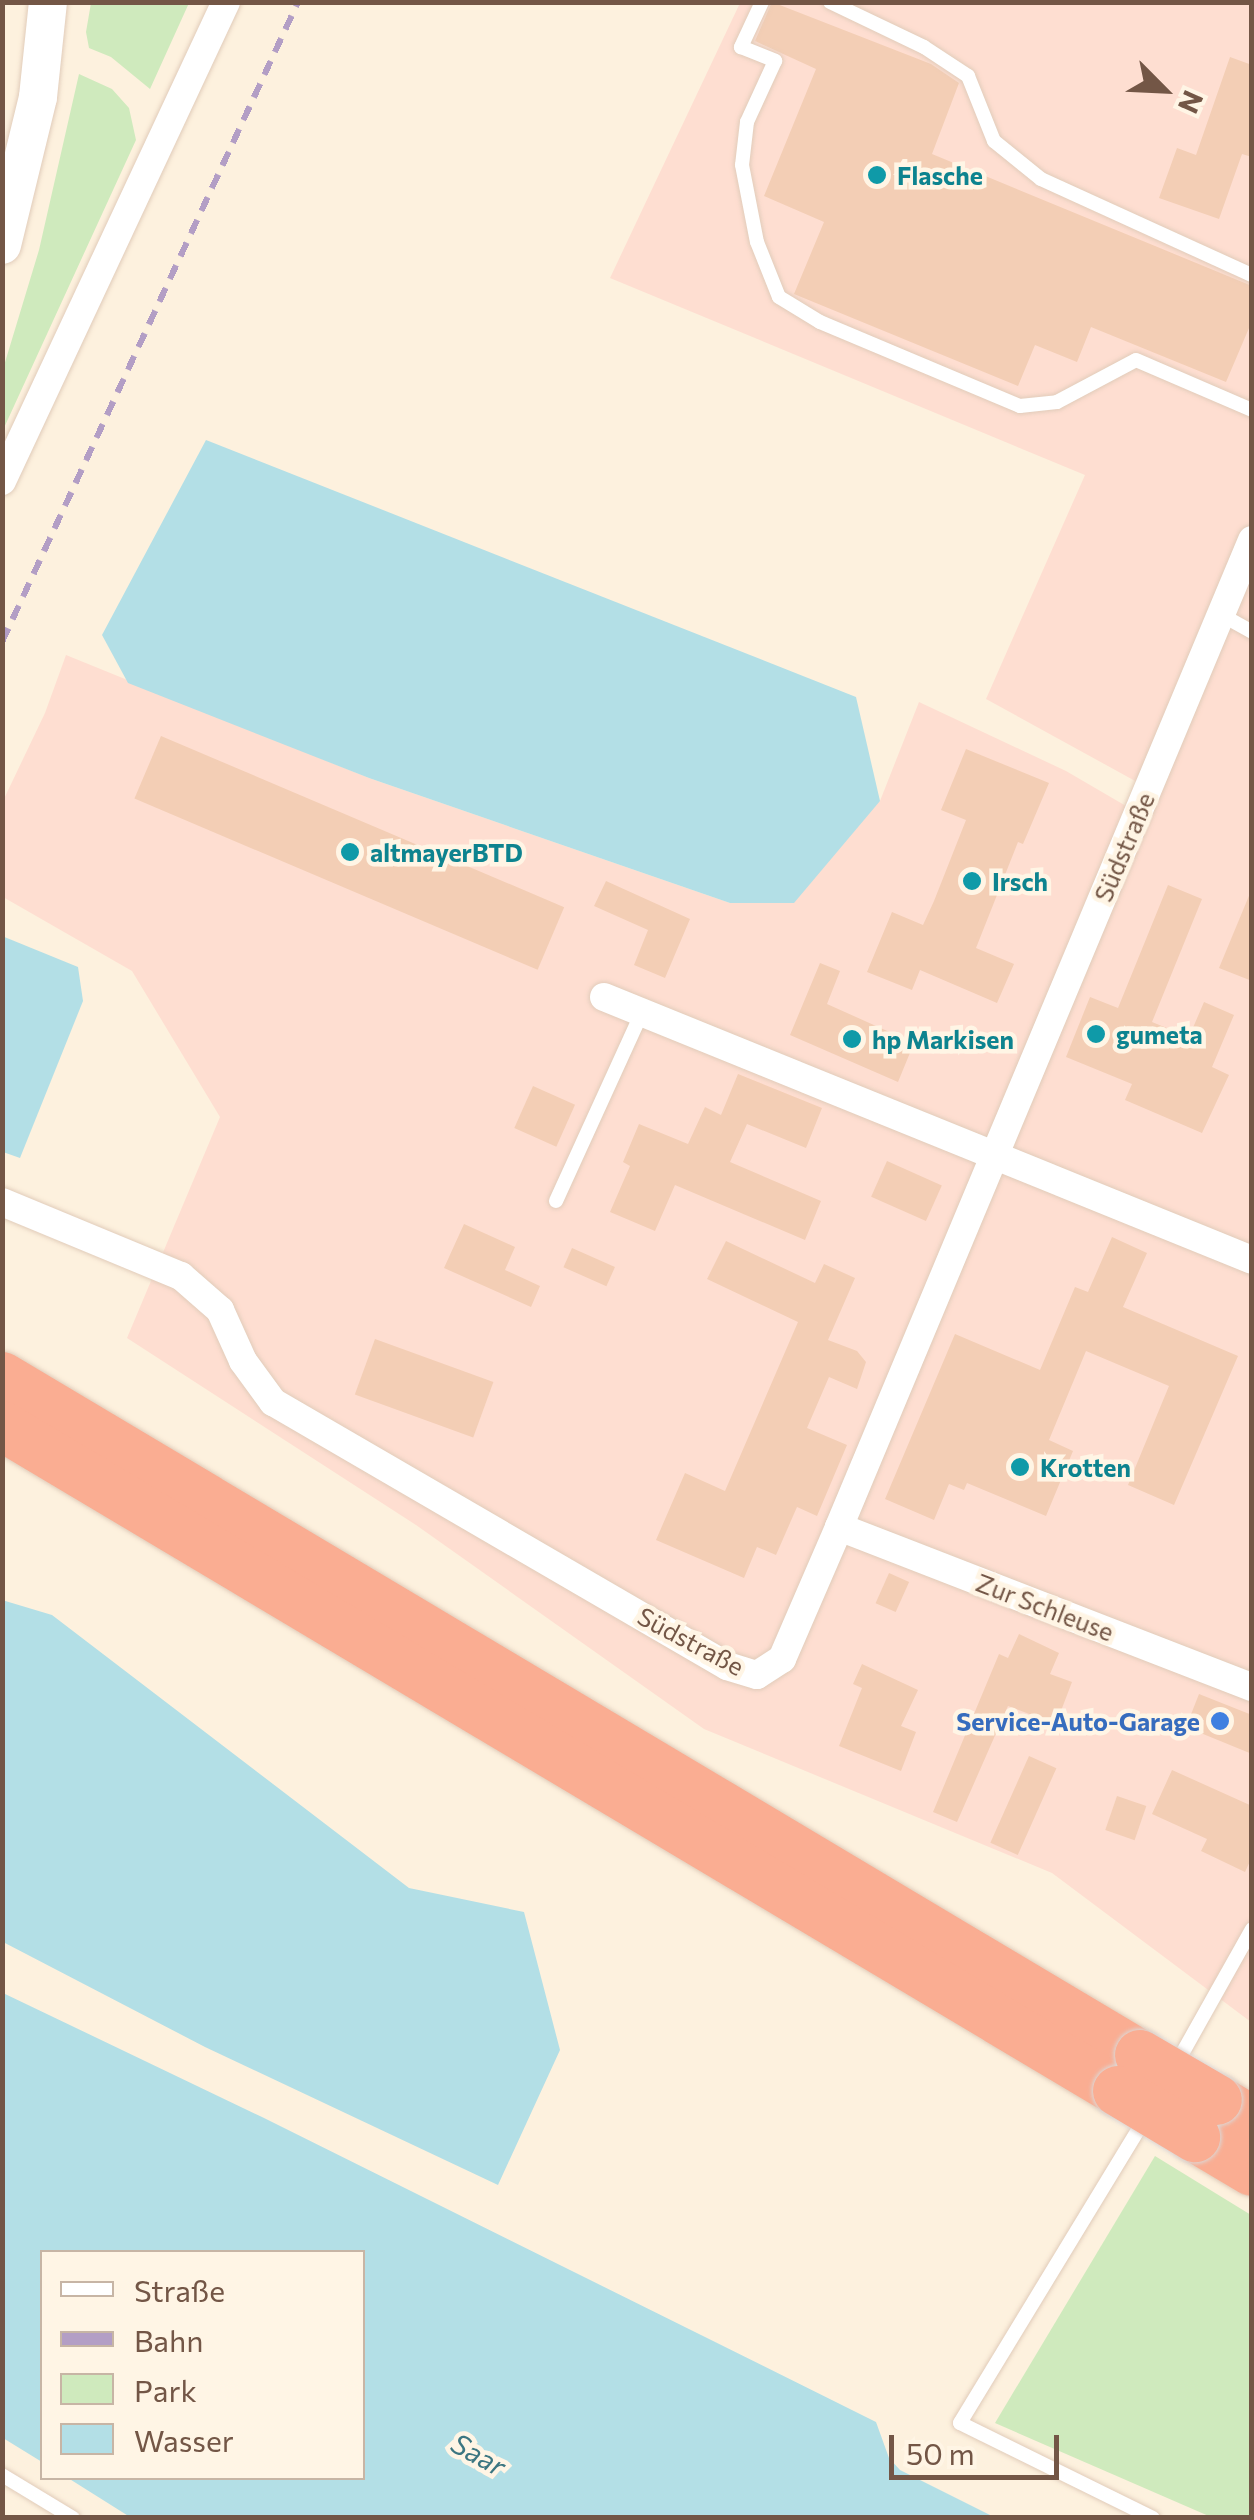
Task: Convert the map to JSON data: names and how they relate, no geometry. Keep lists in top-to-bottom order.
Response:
{
  "streets": {
    "street": ["Südstraße", "Zur Schleuse"]
  },
  "crossings": [
    ["Südstraße", "Zur Schleuse"]
  ],
  "water": ["Saar"],
  "places": [
    "Flasche",
    "altmayerBTD",
    "Irsch",
    "gumeta",
    "hp Markisen",
    "Krotten",
    "Service-Auto-Garage"
  ],
  "legend": [
    "Straße",
    "Bahn",
    "Park",
    "Wasser"
  ],
  "scale_bar": "50 m",
  "north": "bottom right"
}
